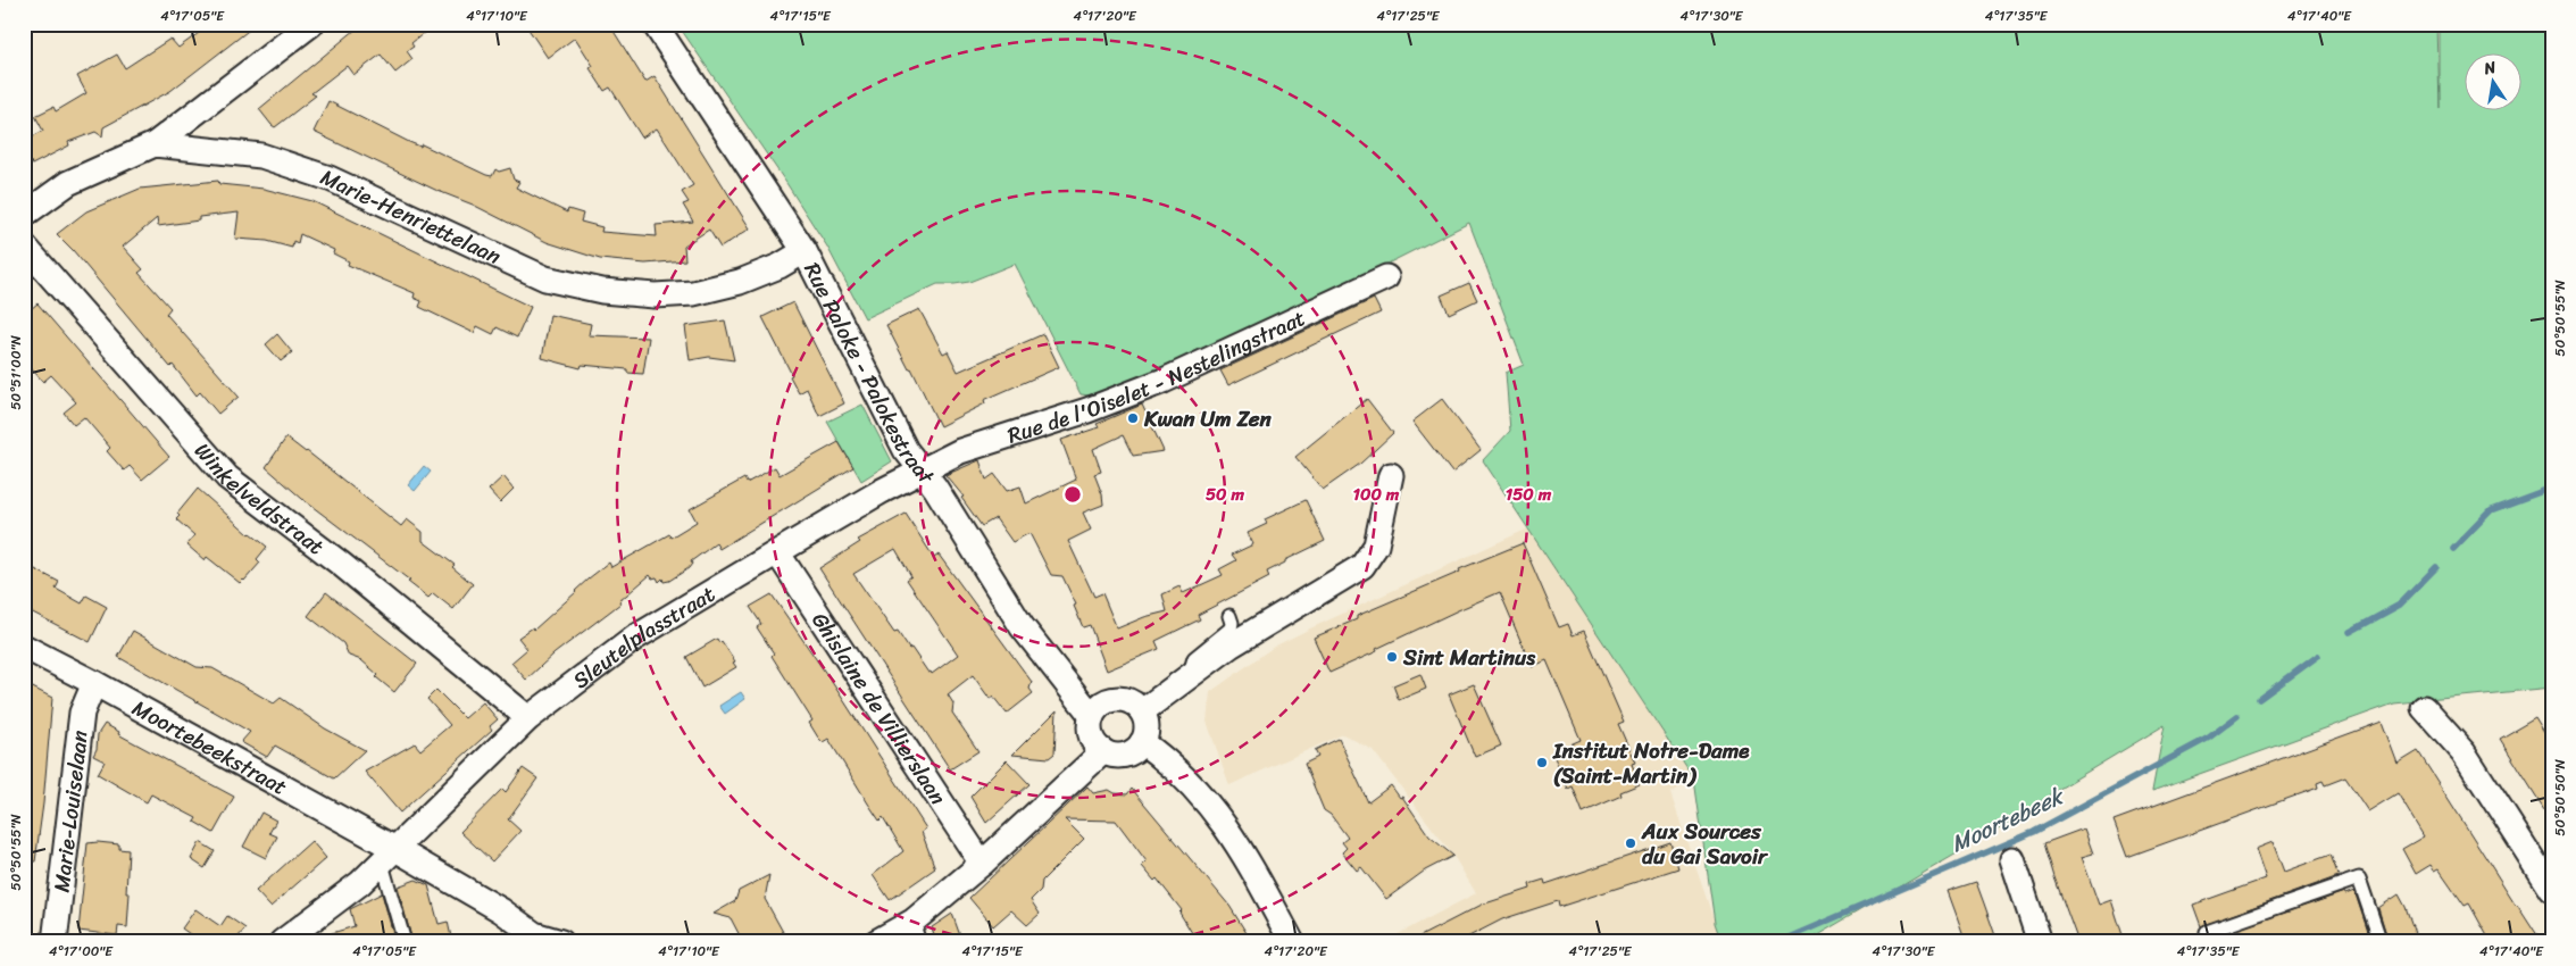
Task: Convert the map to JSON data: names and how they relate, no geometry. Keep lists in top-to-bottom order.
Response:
{
  "streets": {
    "street": [
      "Marie-Henriettelaan",
      "Rue Paloke - Palokestraat",
      "Rue de l'Oiselet - Nestelingstraat",
      "Winkelveldstraat",
      "Sleutelplasstraat",
      "Ghislaine de Villierslaan",
      "Moortebeekstraat",
      "Marie-Louiselaan"
    ]
  },
  "crossings": [
    ["Marie-Henriettelaan", "Rue Paloke - Palokestraat"],
    ["Rue Paloke - Palokestraat", "Rue de l'Oiselet - Nestelingstraat"],
    ["Rue Paloke - Palokestraat", "Sleutelplasstraat"],
    ["Rue de l'Oiselet - Nestelingstraat", "Sleutelplasstraat"],
    ["Winkelveldstraat", "Sleutelplasstraat"],
    ["Sleutelplasstraat", "Ghislaine de Villierslaan"],
    ["Sleutelplasstraat", "Moortebeekstraat"],
    ["Moortebeekstraat", "Marie-Louiselaan"]
  ],
  "water": ["Moortebeek"],
  "places": [
    "Kwan Um Zen",
    "Sint Martinus",
    "Institut Notre-Dame (Saint-Martin)",
    "Aux Sources du Gai Savoir"
  ],
  "north": "top",
  "coordinates": [
    "4°17'05\"E",
    "4°17'10\"E",
    "4°17'15\"E",
    "4°17'20\"E",
    "4°17'25\"E",
    "4°17'30\"E",
    "4°17'35\"E",
    "4°17'40\"E",
    "50°50'55\"N",
    "50°51'00\"N",
    "50°50'50\"N",
    "4°17'00\"E"
  ],
  "rings": ["50 m", "100 m", "150 m"]
}
